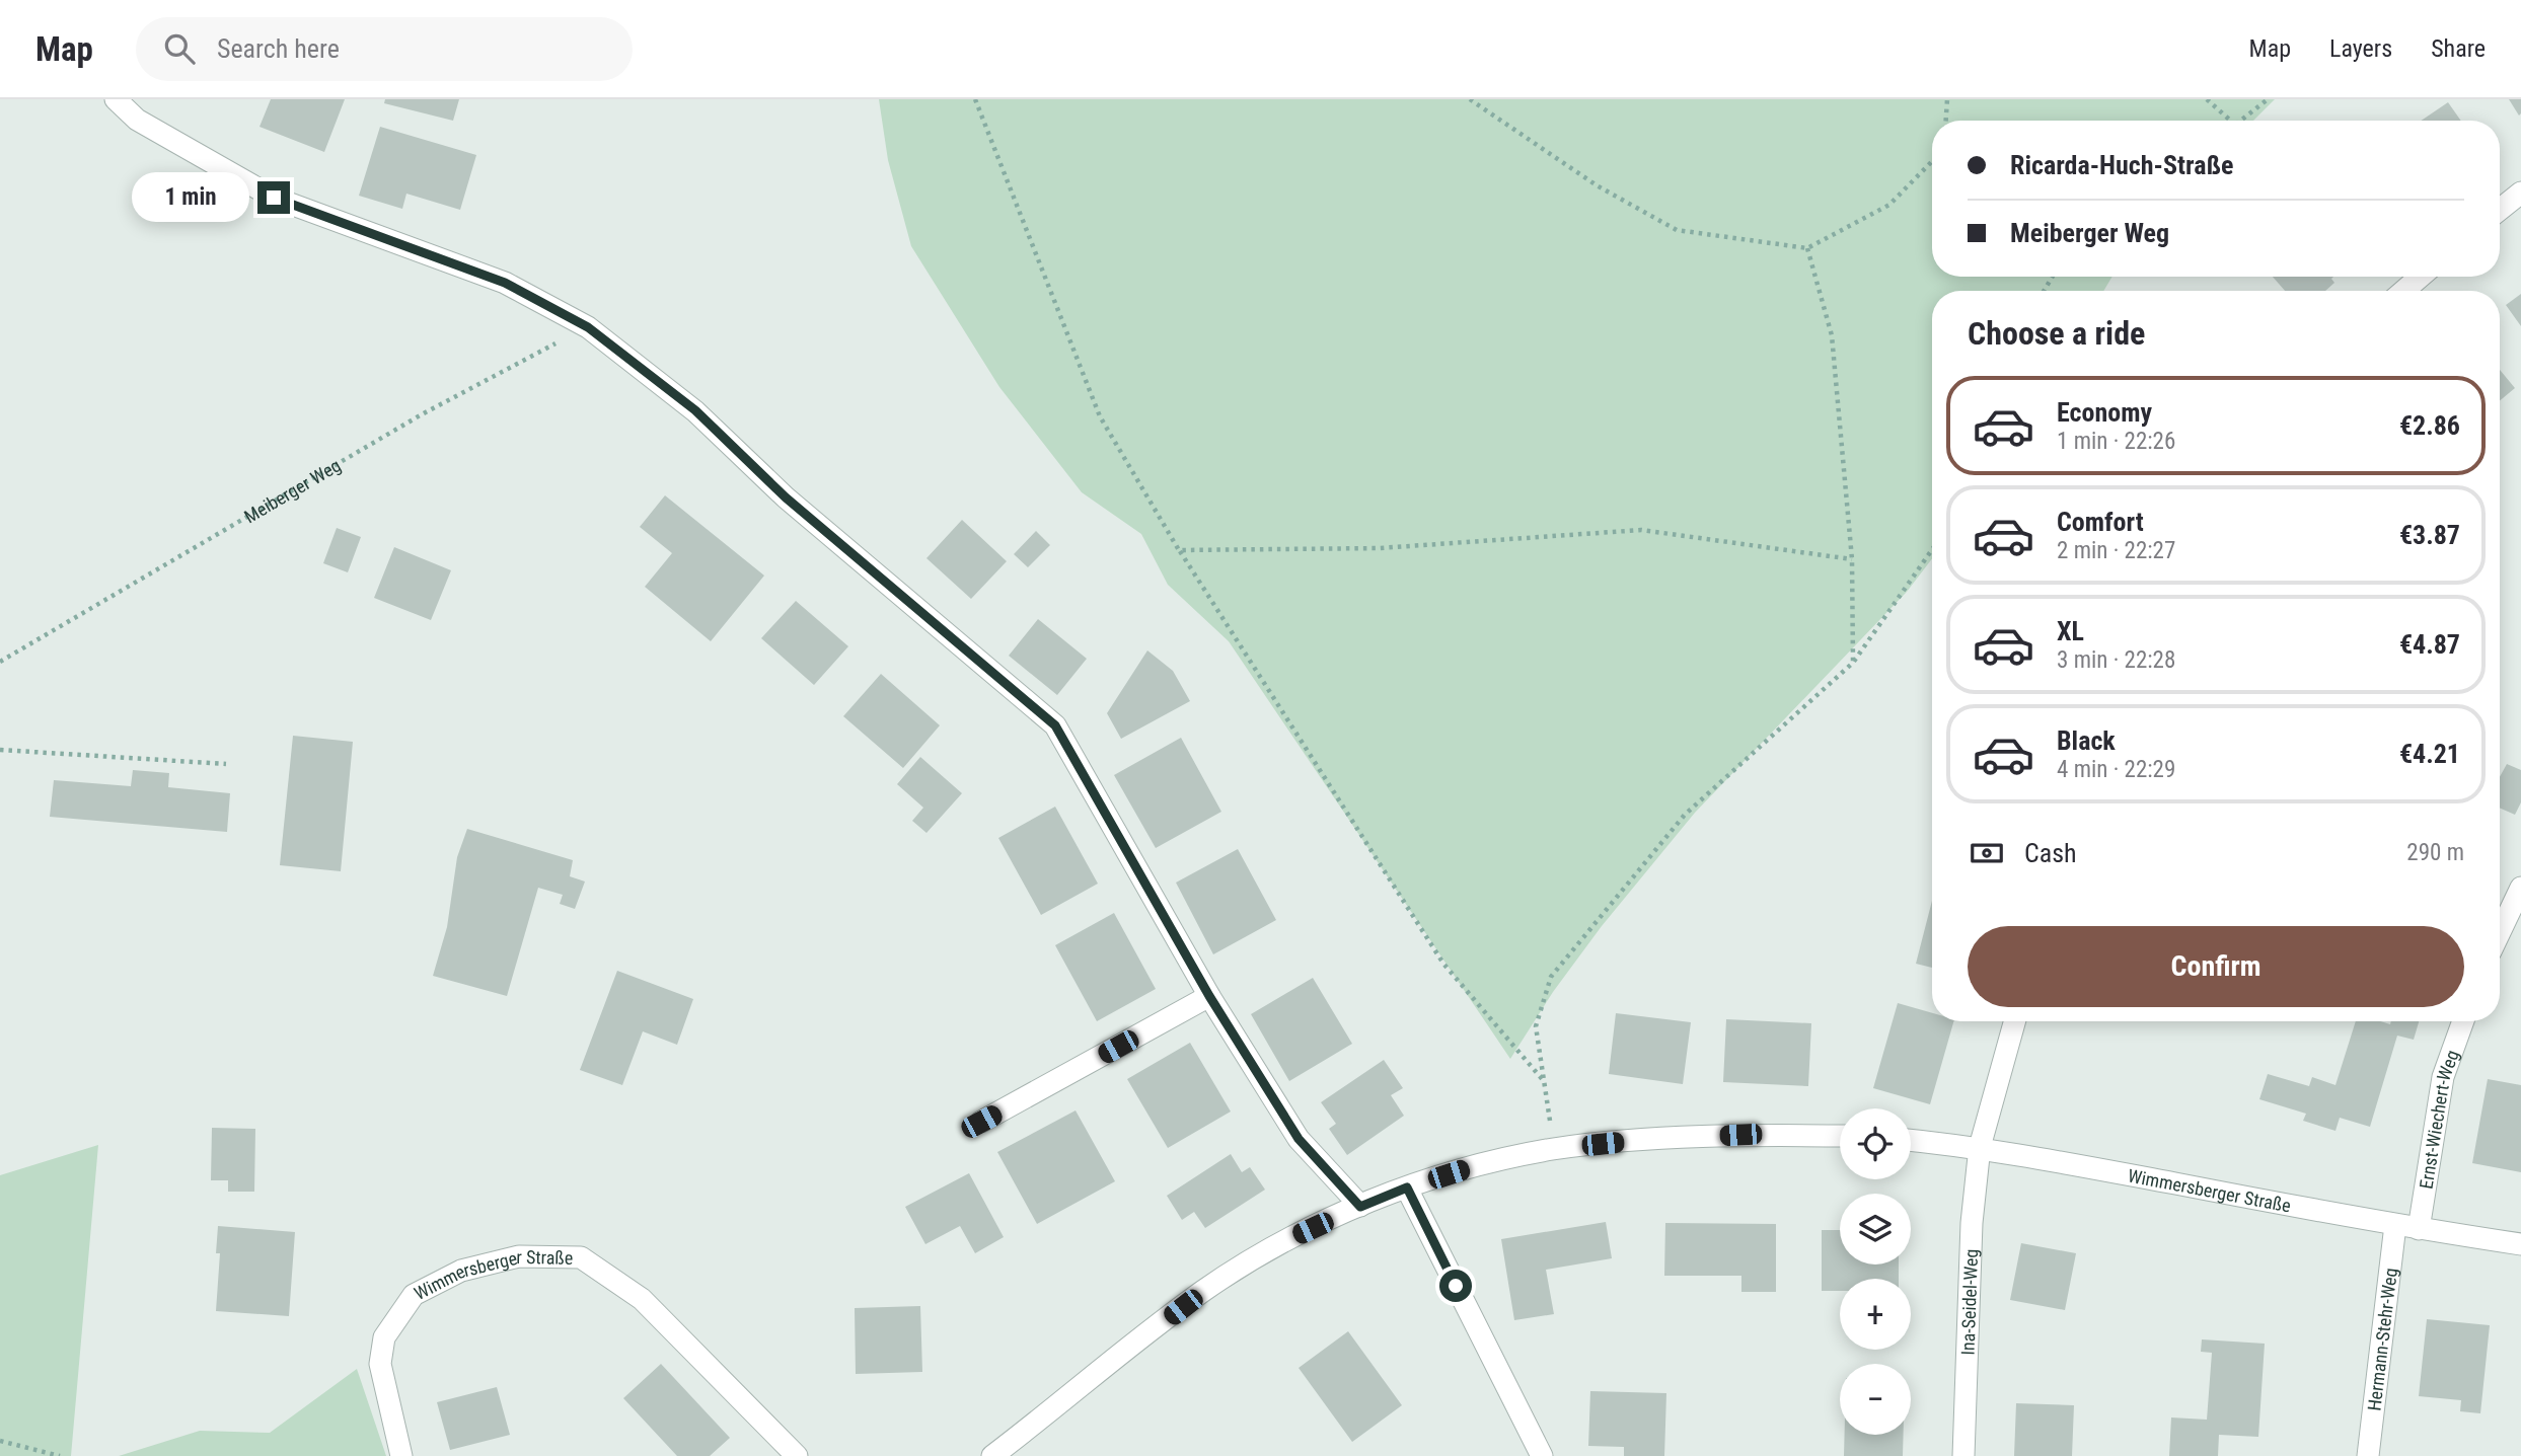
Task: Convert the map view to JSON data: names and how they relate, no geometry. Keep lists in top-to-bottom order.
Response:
{
  "streets": {
    "street": [
      "Ernst-Wiechert-Weg",
      "Wimmersberger Straße",
      "Ina-Seidel-Weg",
      "Hermann-Stehr-Weg"
    ],
    "path": ["Meiberger Weg"]
  },
  "crossings": [
    ["Ernst-Wiechert-Weg", "Wimmersberger Straße"],
    ["Wimmersberger Straße", "Ina-Seidel-Weg"],
    ["Wimmersberger Straße", "Hermann-Stehr-Weg"]
  ],
  "page": {
    "header": "Map",
    "search": "Search here",
    "nav": ["Map", "Layers", "Share"],
    "banner": ["Ricarda-Huch-Straße", "Meiberger Weg"],
    "bubble": "1 min",
    "heading": "Choose a ride",
    "list": [
      {
        "name": "Economy",
        "note": "1 min · 22:26",
        "value": "€2.86"
      },
      {
        "name": "Comfort",
        "note": "2 min · 22:27",
        "value": "€3.87"
      },
      {
        "name": "XL",
        "note": "3 min · 22:28",
        "value": "€4.87"
      },
      {
        "name": "Black",
        "note": "4 min · 22:29",
        "value": "€4.21"
      }
    ],
    "pay": ["Cash", "290 m"],
    "buttons": "Confirm",
    "map_buttons": ["+", "−"]
  }
}
